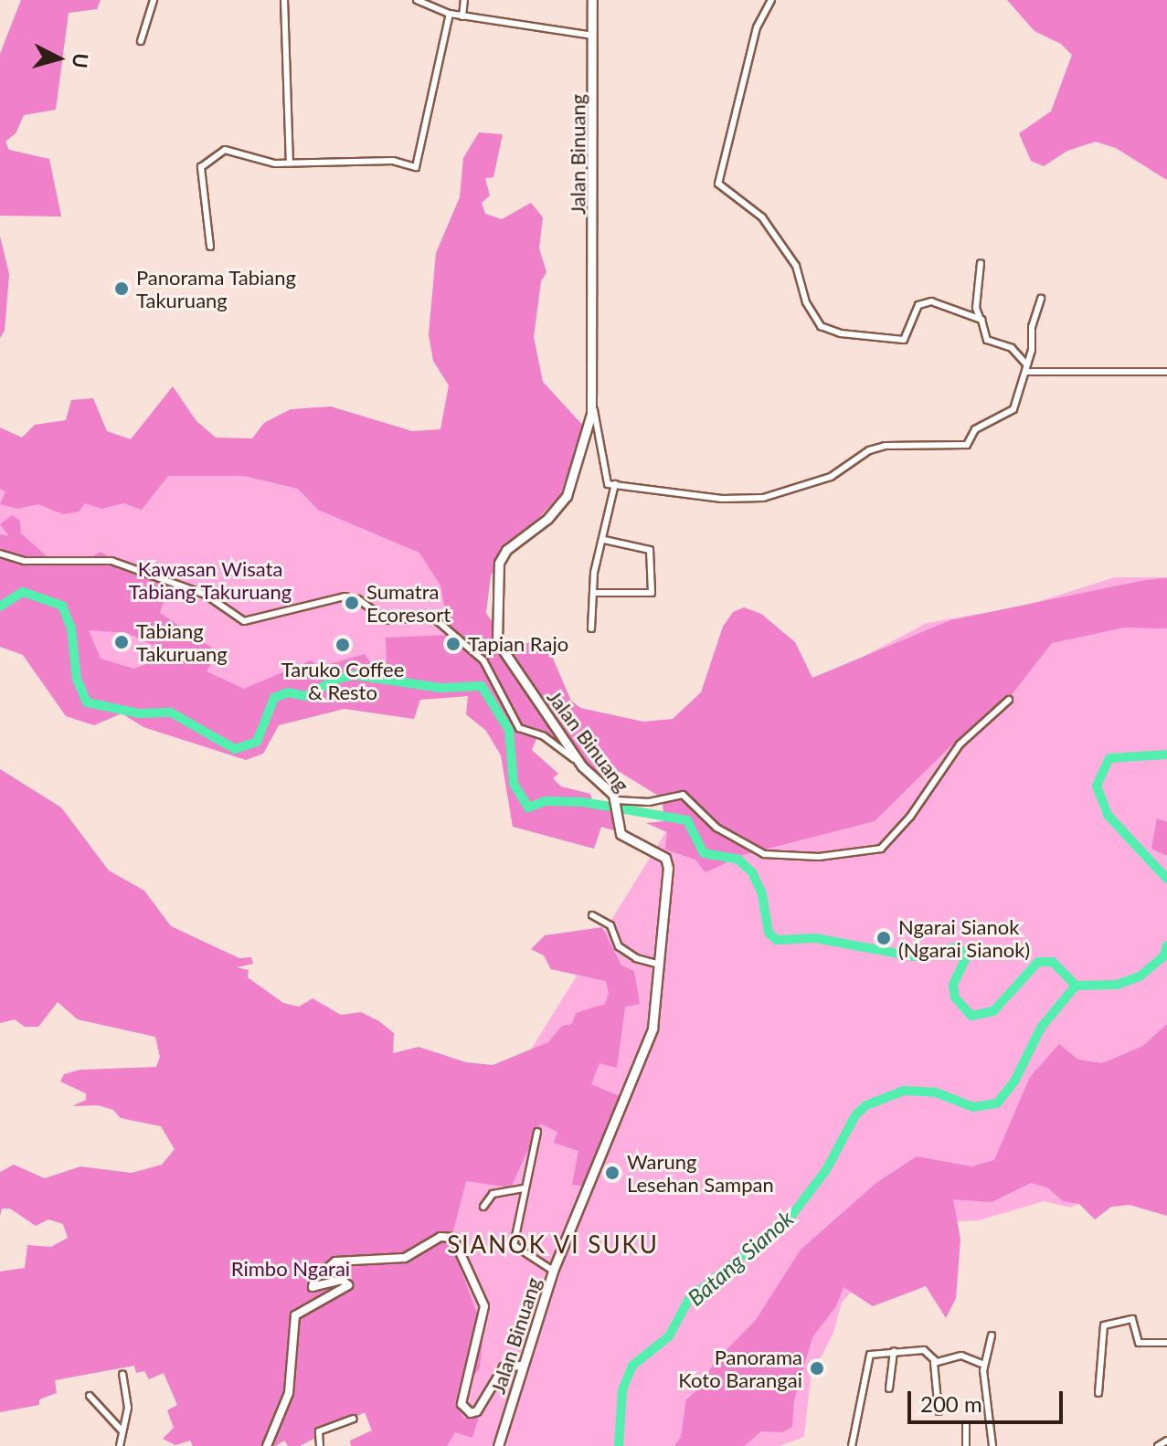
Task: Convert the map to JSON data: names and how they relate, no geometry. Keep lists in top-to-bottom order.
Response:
{
  "streets": {
    "main road": ["Jalan Binuang"]
  },
  "districts": ["SIANOK VI SUKU"],
  "water": ["Batang Sianok"],
  "parks": ["Kawasan Wisata Tabiang Takuruang", "Rimbo Ngarai"],
  "places": [
    "Panorama Tabiang Takuruang",
    "Sumatra Ecoresort",
    "Tabiang Takuruang",
    "Tapian Rajo",
    "Taruko Coffee & Resto",
    "Ngarai Sianok (Ngarai Sianok)",
    "Warung Lesehan Sampan",
    "Panorama Koto Barangai"
  ],
  "scale_bar": "200 m",
  "north": "right"
}
